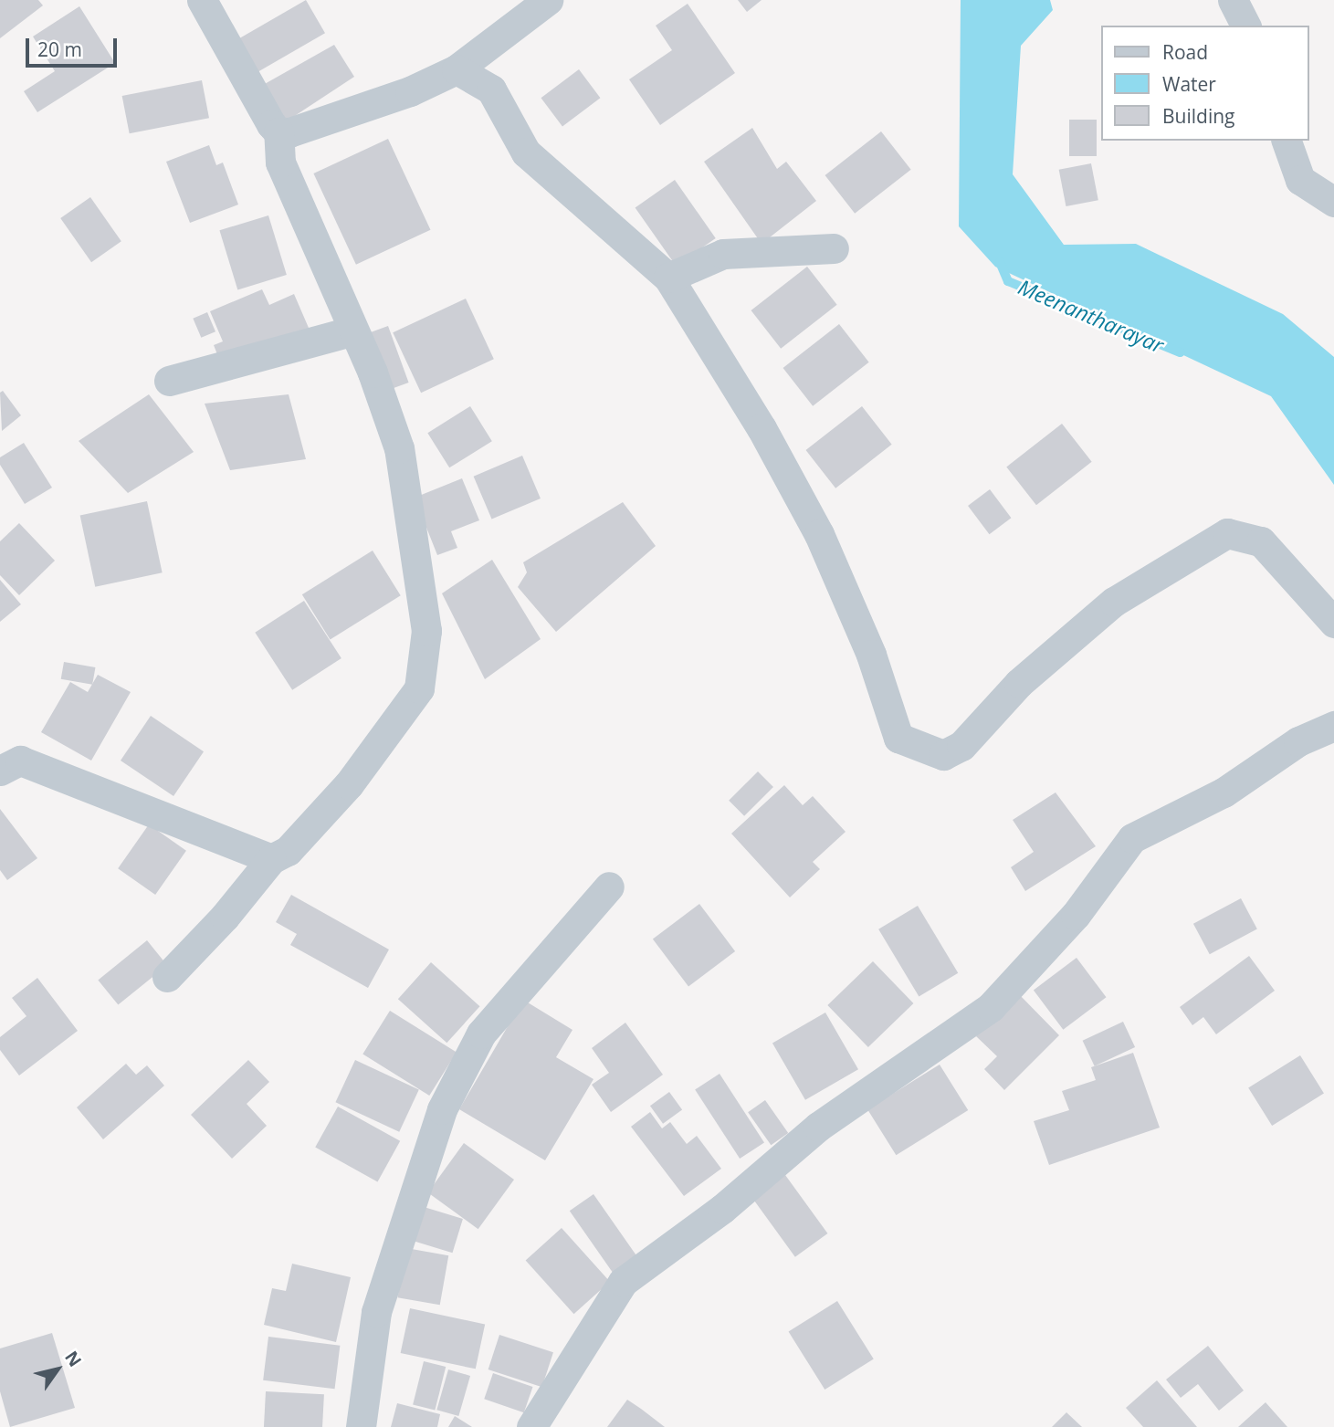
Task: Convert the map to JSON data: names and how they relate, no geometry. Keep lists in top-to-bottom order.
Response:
{
  "water": ["Meenantharayar"],
  "legend": ["Road", "Water", "Building"],
  "scale_bar": "20 m",
  "north": "top right"
}
